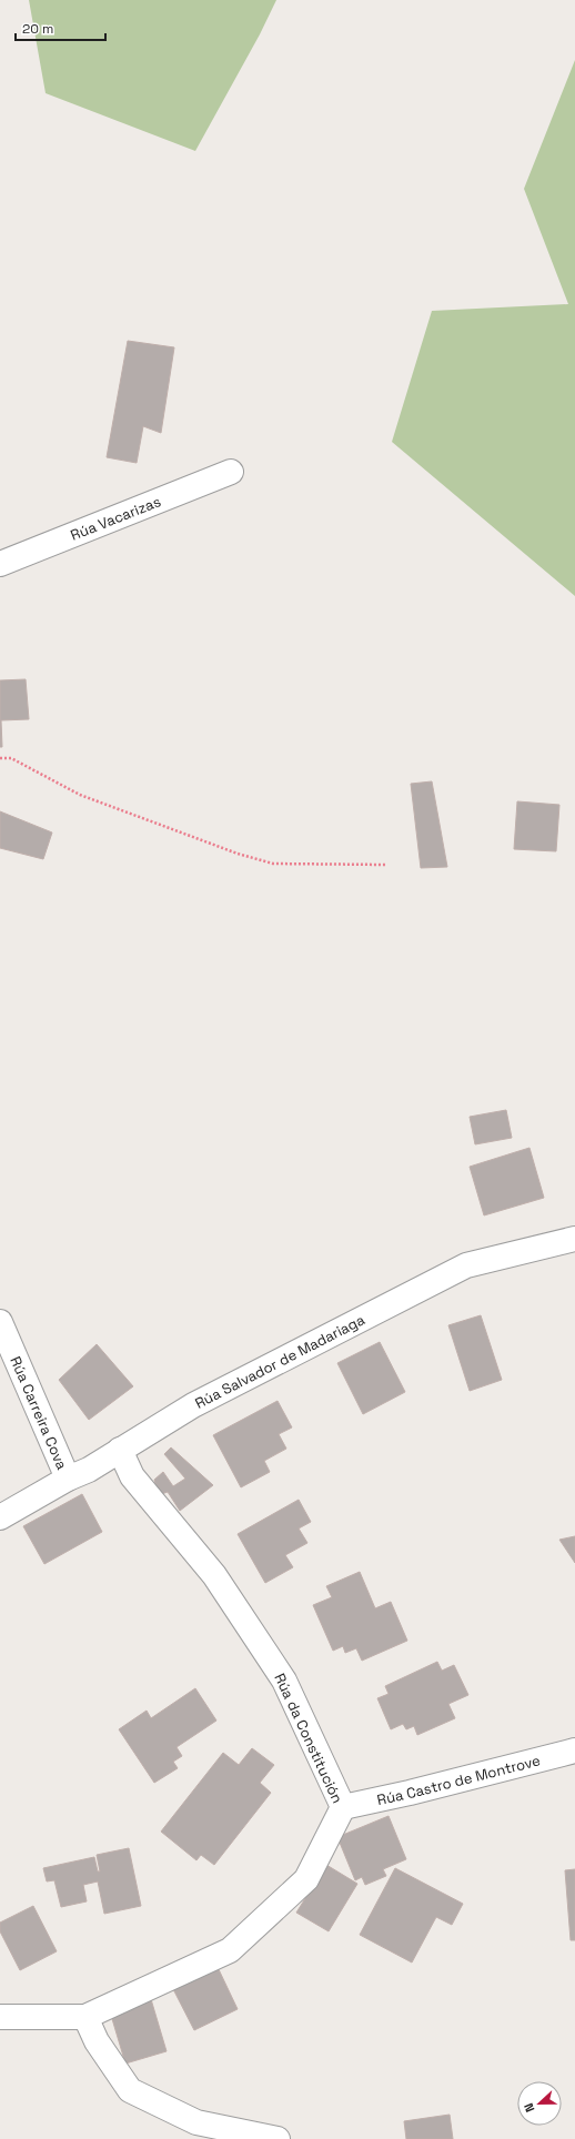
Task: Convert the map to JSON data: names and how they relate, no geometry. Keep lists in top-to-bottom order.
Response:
{
  "streets": {
    "street": [
      "Rúa Vacarizas",
      "Rúa Salvador de Madariaga",
      "Rúa Carreira Cova",
      "Rúa da Constitución",
      "Rúa Castro de Montrove"
    ]
  },
  "crossings": [
    ["Rúa Salvador de Madariaga", "Rúa Carreira Cova"],
    ["Rúa Salvador de Madariaga", "Rúa da Constitución"],
    ["Rúa da Constitución", "Rúa Castro de Montrove"]
  ],
  "scale_bar": "20 m",
  "north": "left"
}
